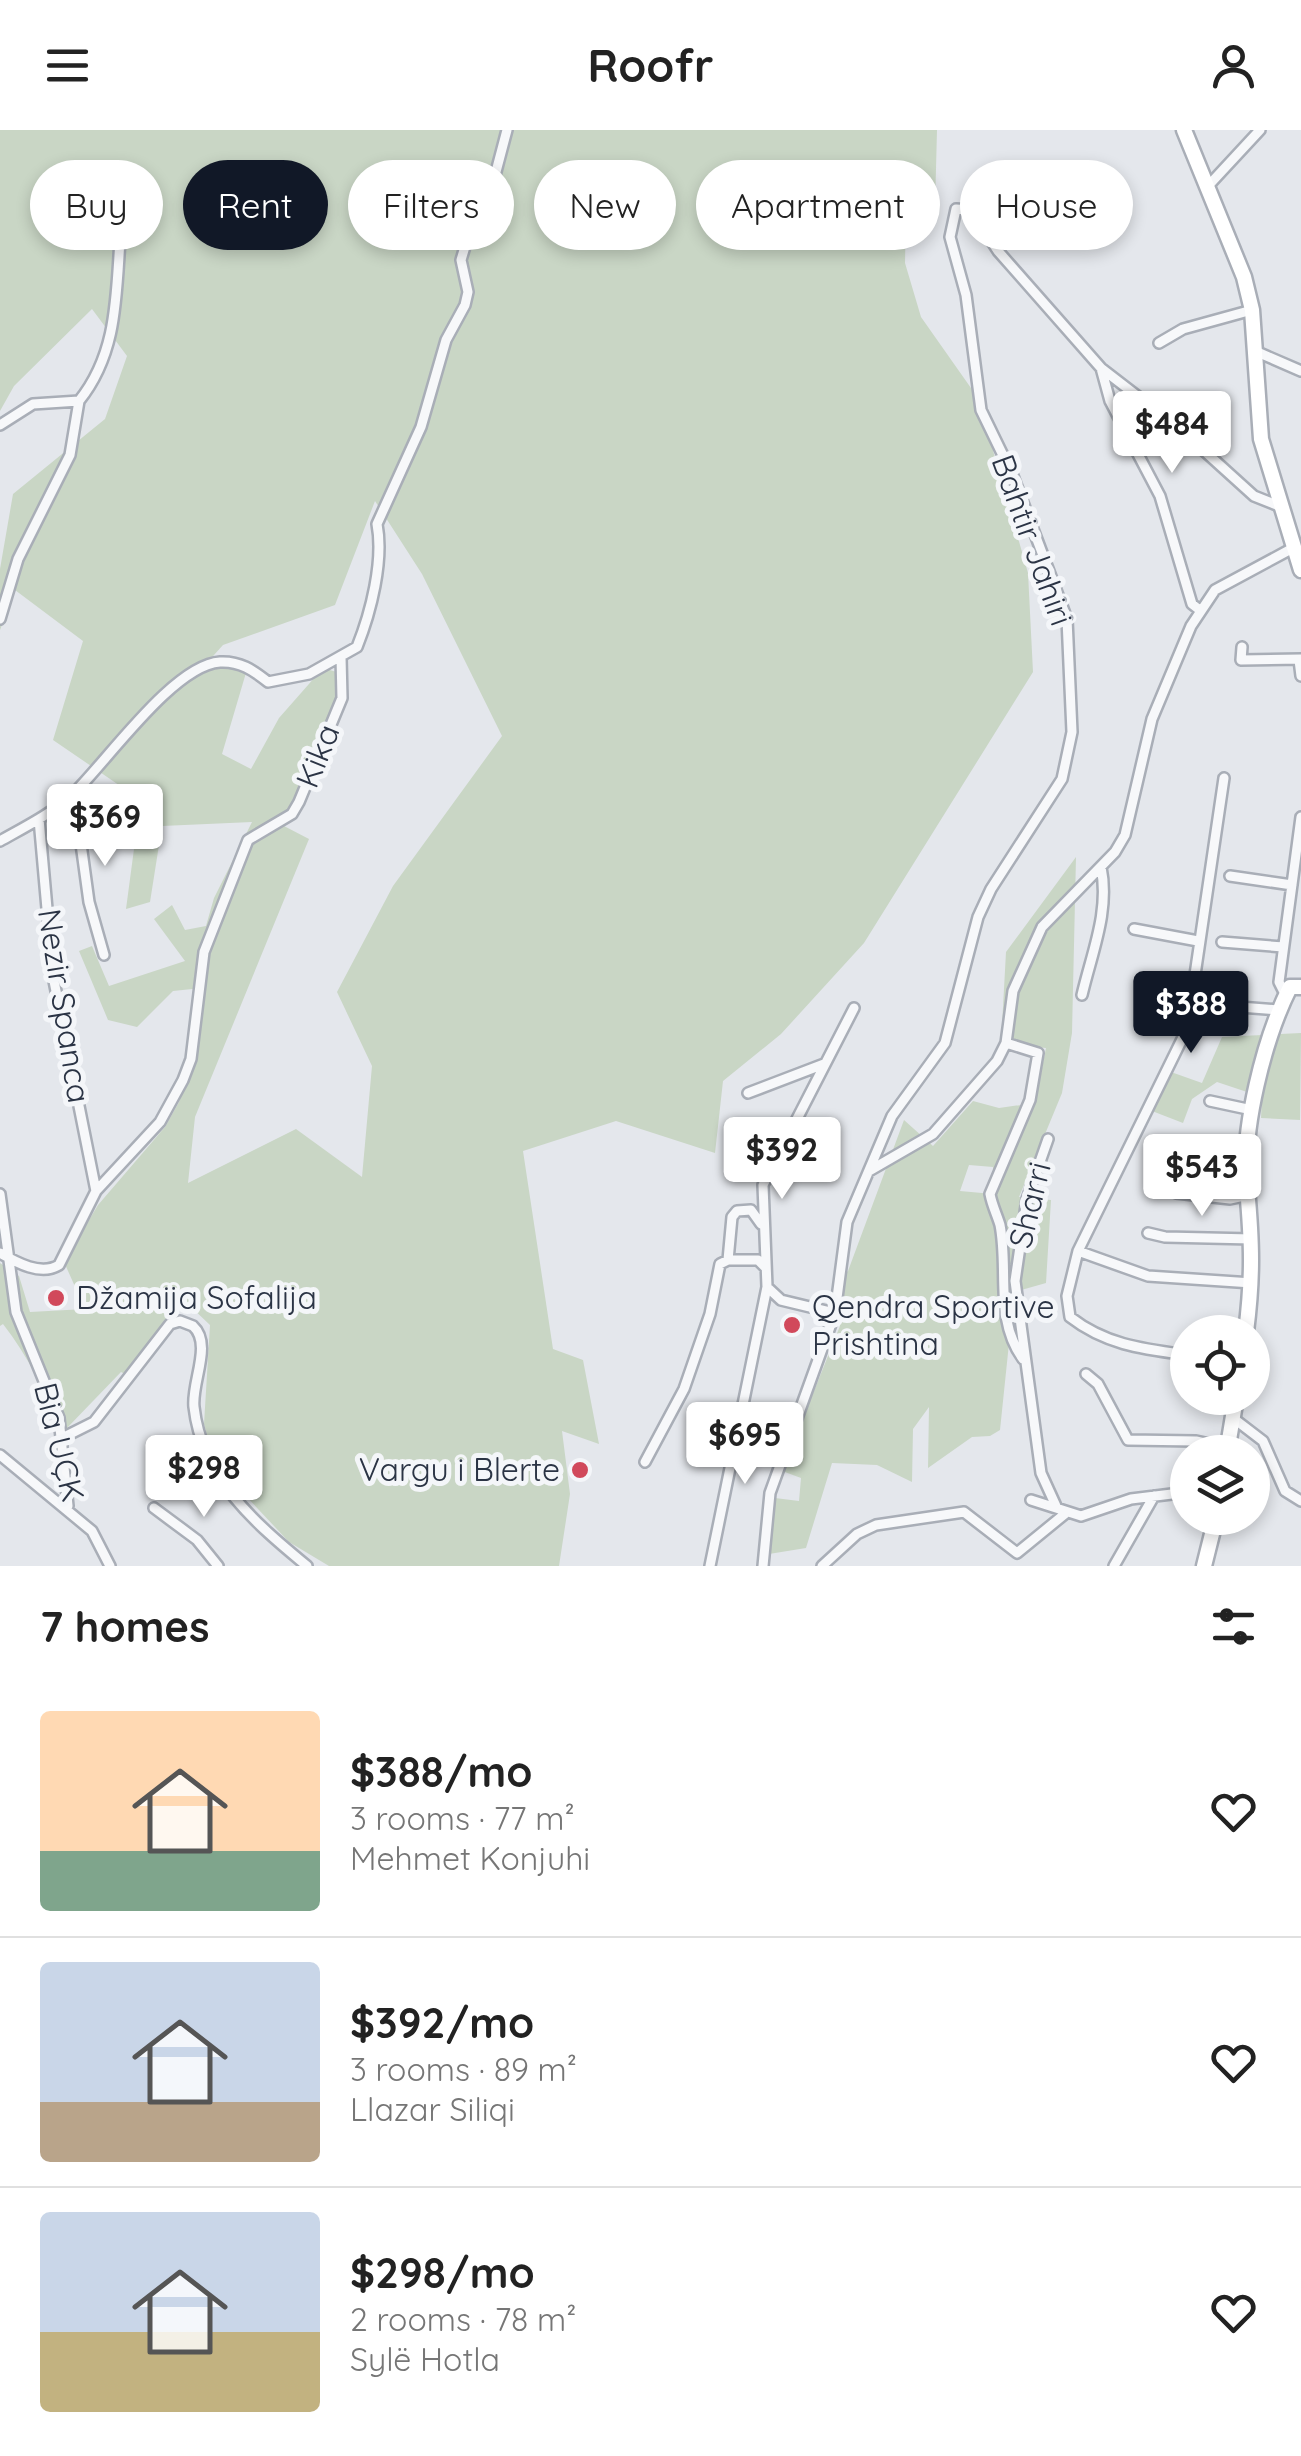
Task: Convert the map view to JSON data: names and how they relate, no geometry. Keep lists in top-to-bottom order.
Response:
{
  "streets": {
    "street": [
      "Bahtir Jahiri",
      "Kika",
      "Nezir Spanca",
      "Sharri",
      "Bia UÇK"
    ]
  },
  "crossings": [
    ["Kika", "Nezir Spanca"],
    ["Kika", "Bia UÇK"]
  ],
  "places": ["Džamija Sofalija", "Qendra Sportive Prishtina", "Vargu i Blerte"],
  "page": {
    "header": "Roofr",
    "chip": [
      "Buy",
      "Rent",
      "Filters",
      "New",
      "Apartment",
      "House"
    ],
    "price": [
      "$484",
      "$369",
      "$388",
      "$392",
      "$543",
      "$695",
      "$298"
    ],
    "heading": "7 homes",
    "list": [
      {
        "name": "$388/mo",
        "note": "3 rooms · 77 m² · Mehmet Konjuhi"
      },
      {
        "name": "$392/mo",
        "note": "3 rooms · 89 m² · Llazar Siliqi"
      },
      {
        "name": "$298/mo",
        "note": "2 rooms · 78 m² · Sylë Hotla"
      }
    ]
  }
}
